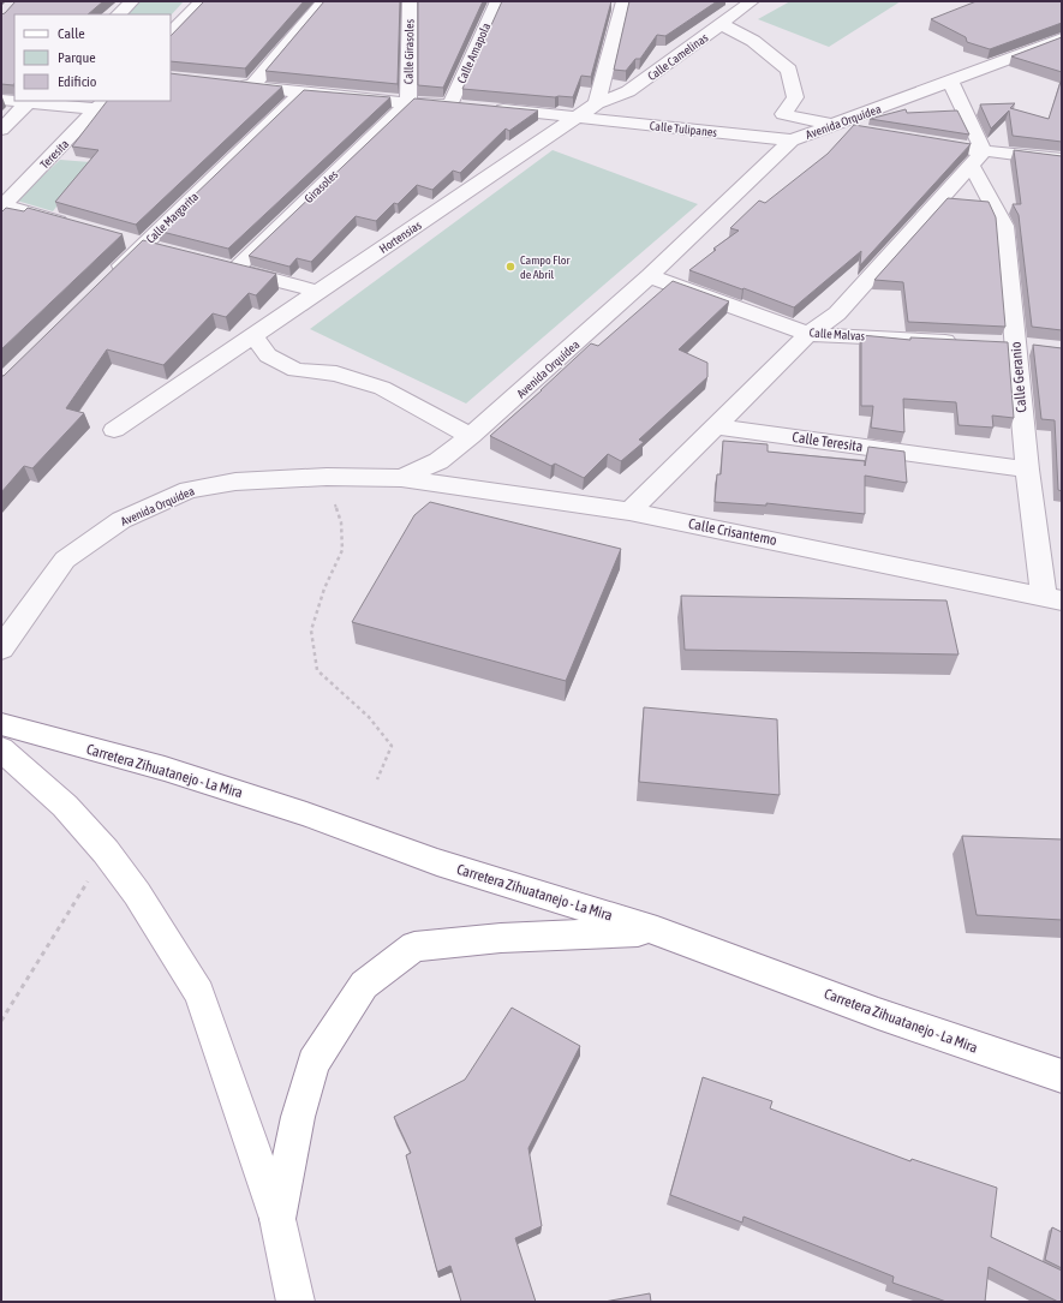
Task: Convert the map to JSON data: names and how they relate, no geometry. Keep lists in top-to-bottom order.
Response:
{
  "streets": {
    "main road": ["Carretera Zihuatanejo - La Mira"],
    "street": [
      "Calle Girasoles",
      "Calle Amapola",
      "Calle Camelinas",
      "Avenida Orquídea",
      "Calle Tulipanes",
      "Teresita",
      "Girasoles",
      "Calle Margarita",
      "Hortensias",
      "Calle Malvas",
      "Calle Geranio",
      "Calle Teresita",
      "Calle Crisantemo"
    ]
  },
  "crossings": [
    ["Calle Girasoles", "Girasoles"],
    ["Calle Camelinas", "Hortensias"],
    ["Avenida Orquídea", "Calle Tulipanes"],
    ["Avenida Orquídea", "Calle Malvas"],
    ["Avenida Orquídea", "Calle Geranio"],
    ["Avenida Orquídea", "Calle Crisantemo"],
    ["Calle Tulipanes", "Hortensias"],
    ["Girasoles", "Hortensias"],
    ["Calle Geranio", "Calle Teresita"],
    ["Calle Geranio", "Calle Crisantemo"]
  ],
  "places": ["Campo Flor de Abril"],
  "legend": ["Calle", "Parque", "Edificio"]
}
